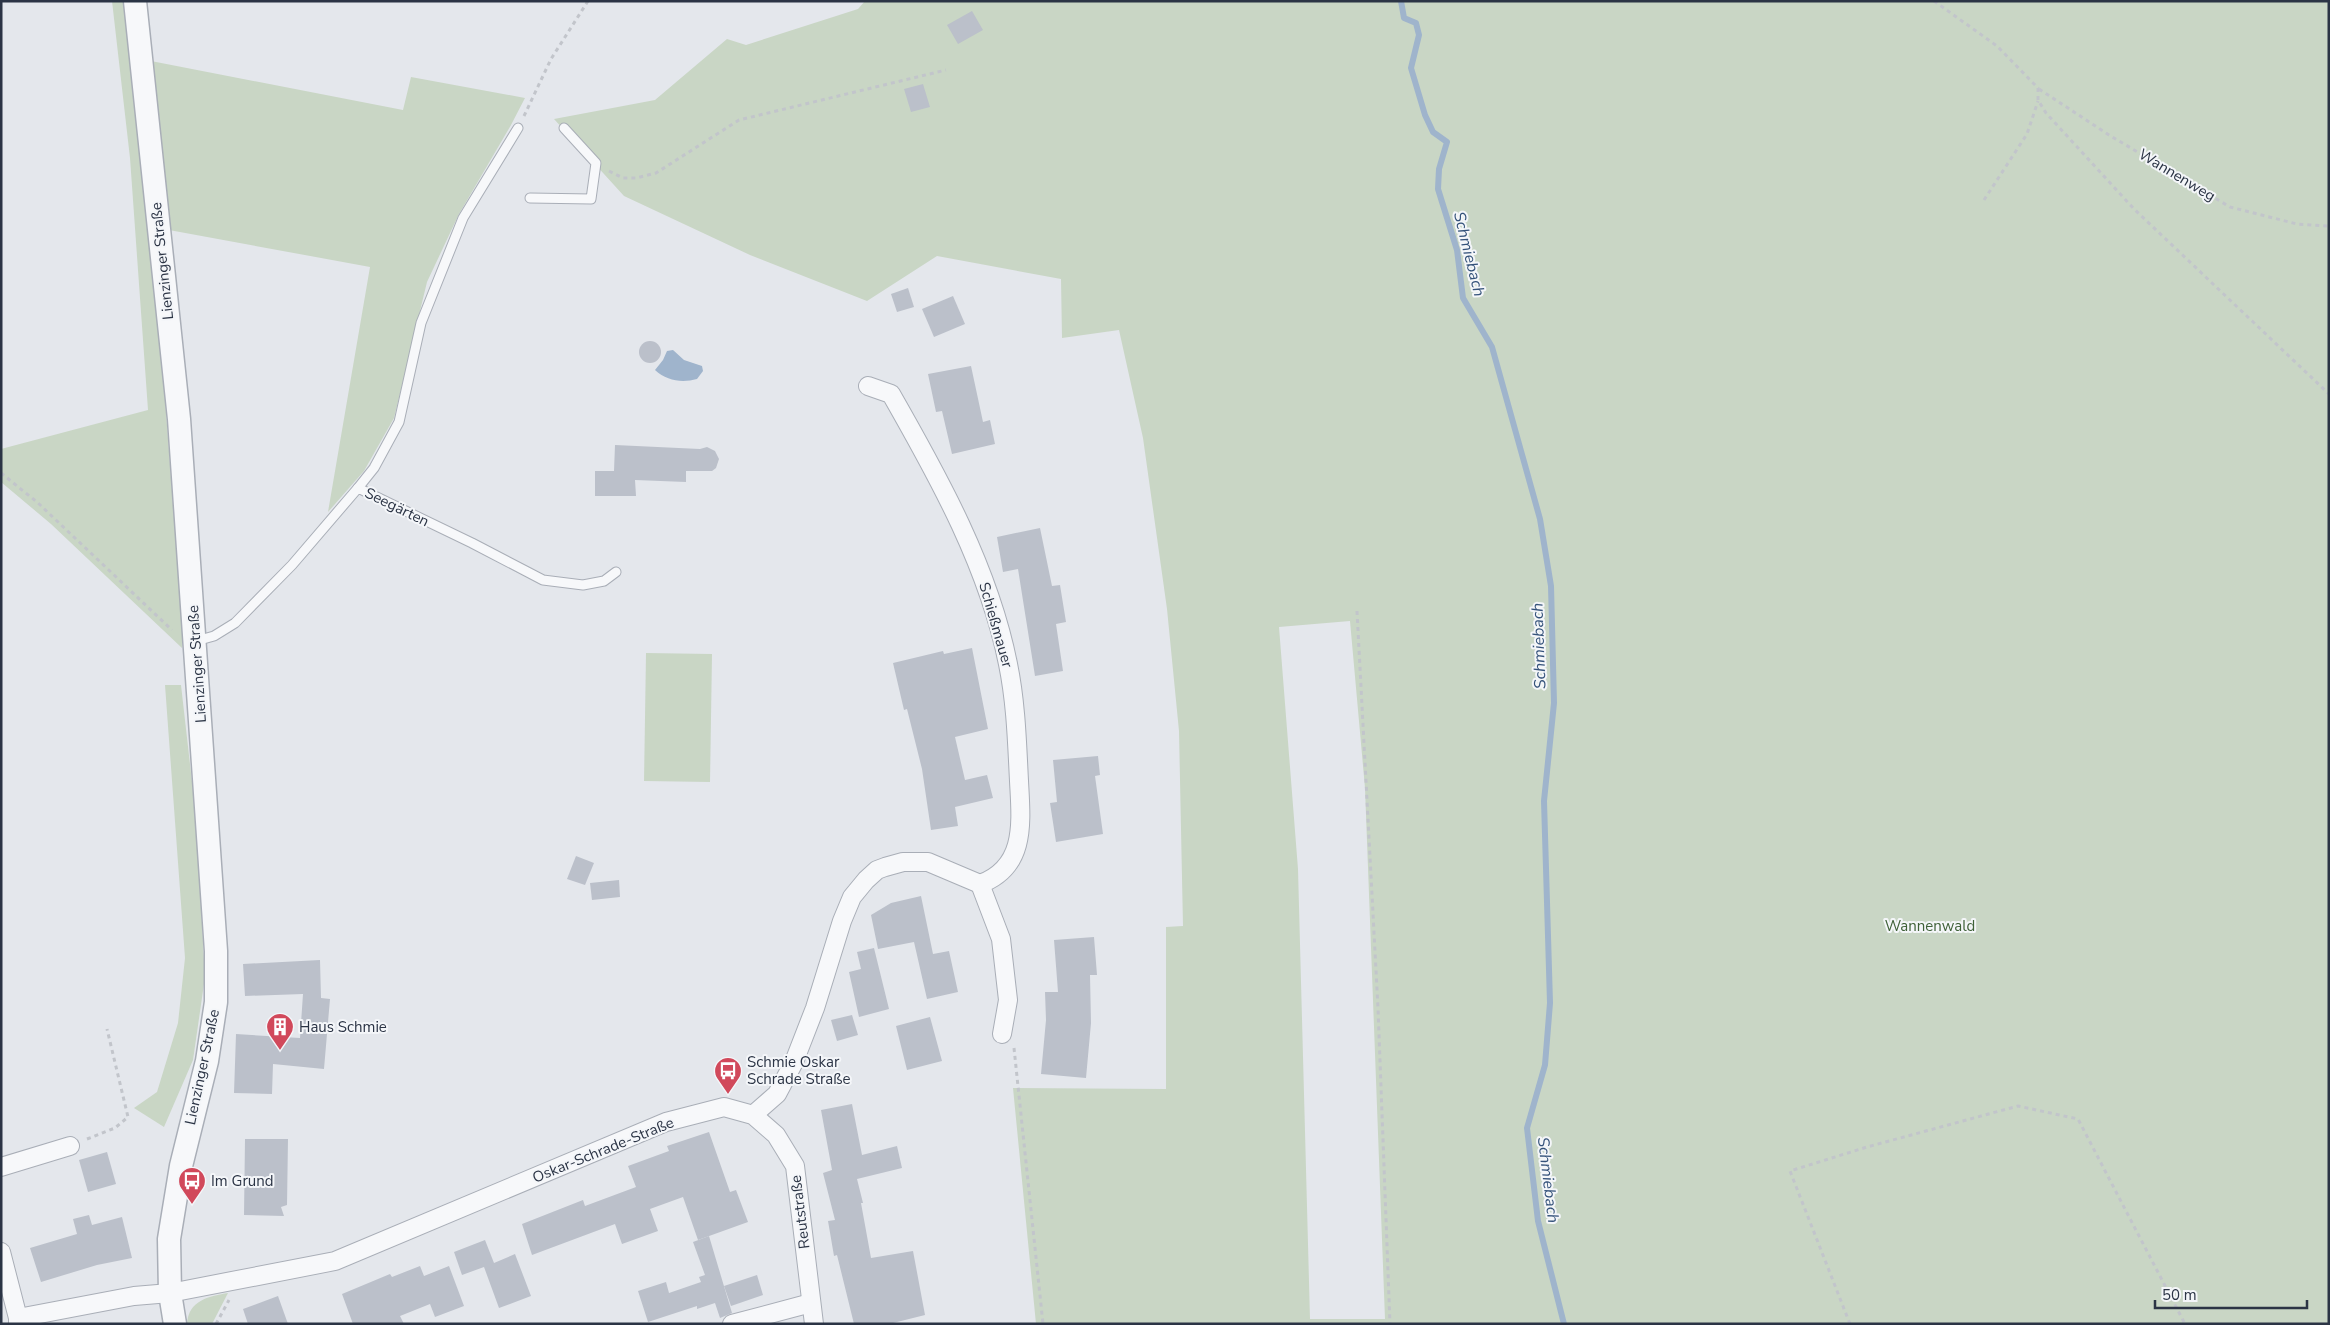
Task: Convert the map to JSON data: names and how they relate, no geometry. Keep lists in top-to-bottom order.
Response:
{
  "streets": {
    "street": [
      "Lienzinger Straße",
      "Schießmauer",
      "Oskar-Schrade-Straße",
      "Reutstraße"
    ],
    "lane": ["Seegärten"],
    "path": ["Wannenweg"]
  },
  "crossings": [
    ["Lienzinger Straße", "Seegärten"],
    ["Lienzinger Straße", "Oskar-Schrade-Straße"],
    ["Oskar-Schrade-Straße", "Reutstraße"]
  ],
  "water": ["Schmiebach"],
  "parks": ["Wannenwald"],
  "places": {
    "building": ["Haus Schmie"],
    "bus stop": ["Schmie Oskar Schrade Straße", "Im Grund"]
  },
  "scale_bar": "50 m"
}
